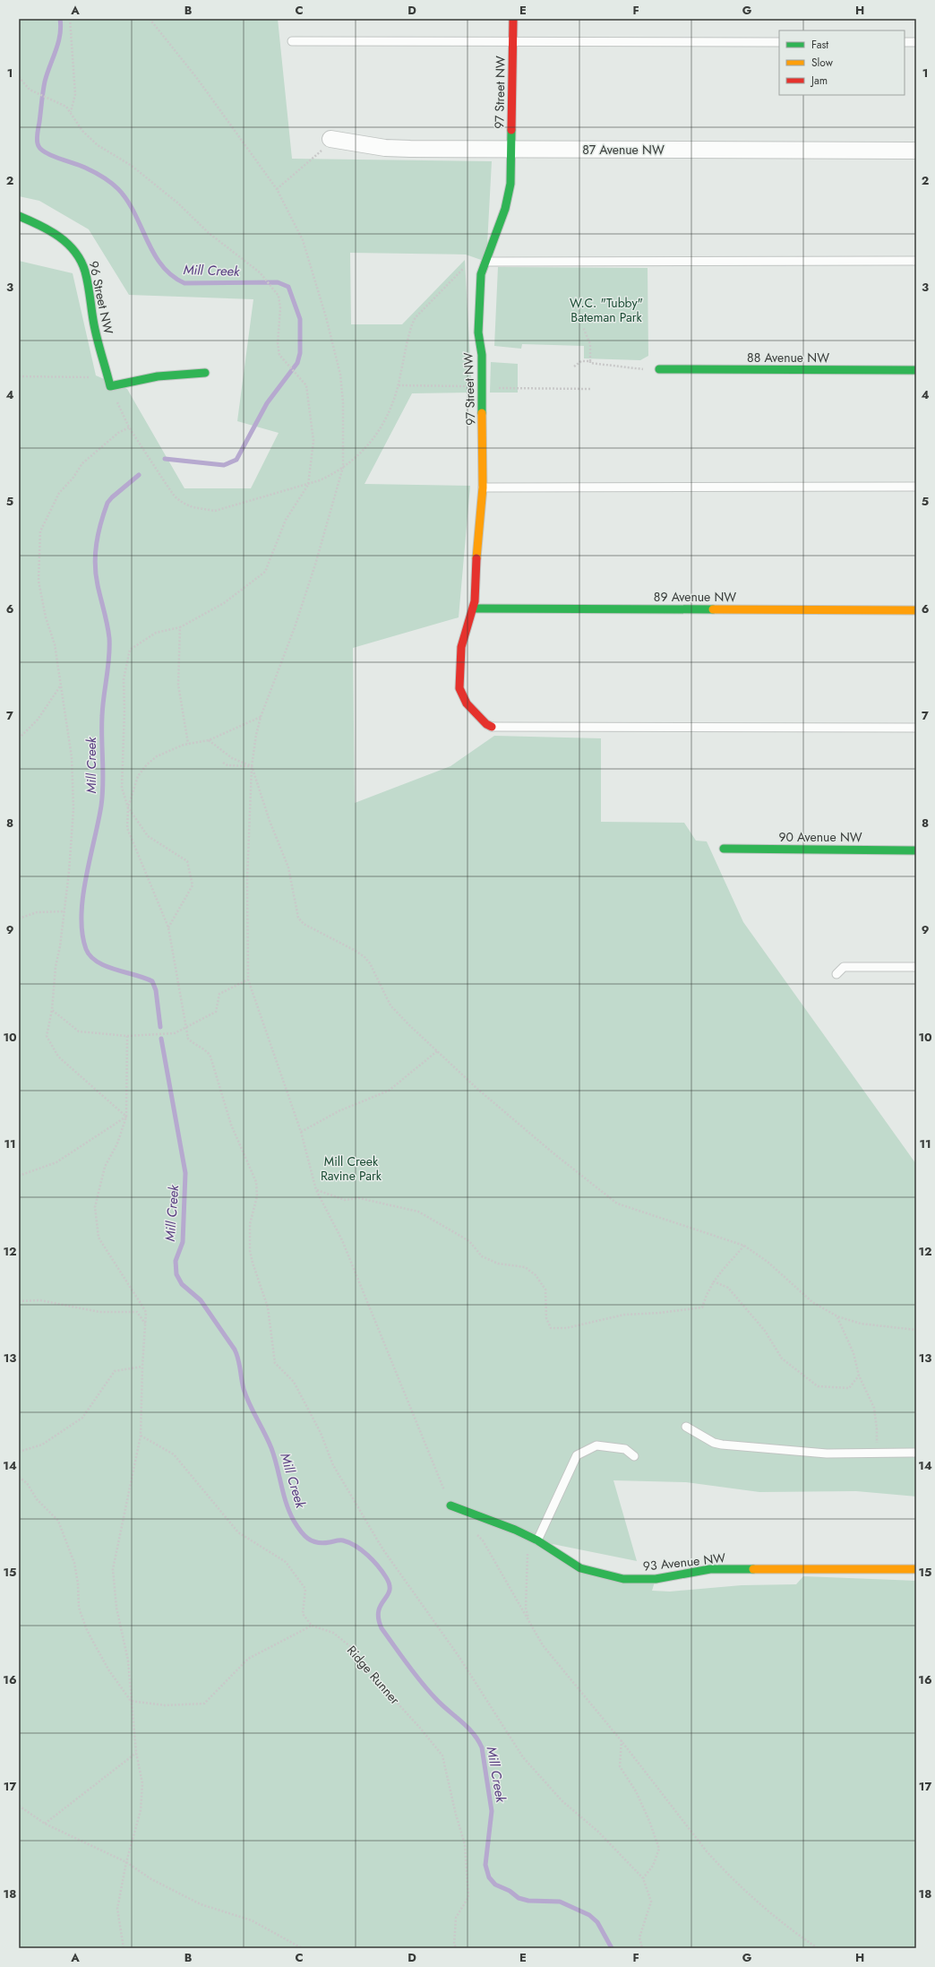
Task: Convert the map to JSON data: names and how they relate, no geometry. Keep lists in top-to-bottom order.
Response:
{
  "streets": {
    "street": [
      "97 Street NW",
      "87 Avenue NW",
      "96 Street NW",
      "88 Avenue NW",
      "89 Avenue NW",
      "90 Avenue NW",
      "93 Avenue NW"
    ],
    "path": ["Ridge Runner"]
  },
  "crossings": [
    ["97 Street NW", "87 Avenue NW"],
    ["97 Street NW", "89 Avenue NW"]
  ],
  "water": ["Mill Creek"],
  "parks": ["W.C. \"Tubby\" Bateman Park", "Mill Creek Ravine Park"],
  "legend": ["Fast", "Slow", "Jam"],
  "grid": {
    "columns": [
      "A",
      "B",
      "C",
      "D",
      "E",
      "F",
      "G",
      "H"
    ],
    "rows": [
      "1",
      "2",
      "3",
      "4",
      "5",
      "6",
      "7",
      "8",
      "9",
      "10",
      "11",
      "12",
      "13",
      "14",
      "15",
      "16",
      "17",
      "18"
    ]
  }
}
